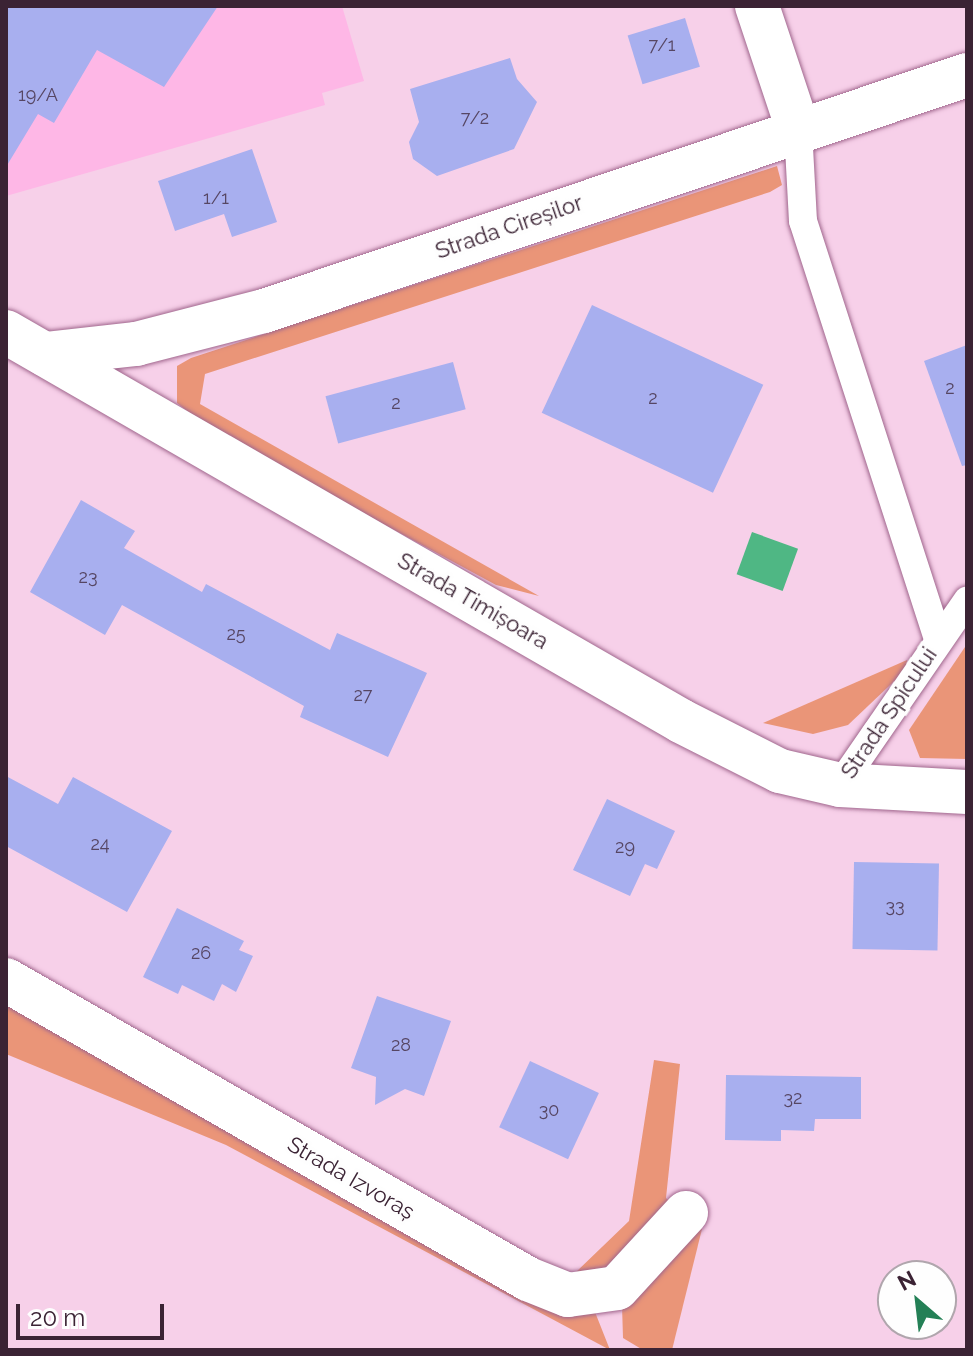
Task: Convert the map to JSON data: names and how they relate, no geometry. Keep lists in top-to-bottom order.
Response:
{
  "streets": {
    "street": ["Strada Cireșilor", "Strada Timișoara", "Strada Izvoraș"],
    "lane": ["Strada Spicului"]
  },
  "crossings": [
    ["Strada Cireșilor", "Strada Timișoara"],
    ["Strada Timișoara", "Strada Spicului"]
  ],
  "house_numbers": [
    "7/1",
    "19/A",
    "7/2",
    "1/1",
    "2",
    "2",
    "2",
    "23",
    "25",
    "27",
    "24",
    "29",
    "33",
    "26",
    "28",
    "32",
    "30"
  ],
  "scale_bar": "20 m",
  "north": "top left"
}
